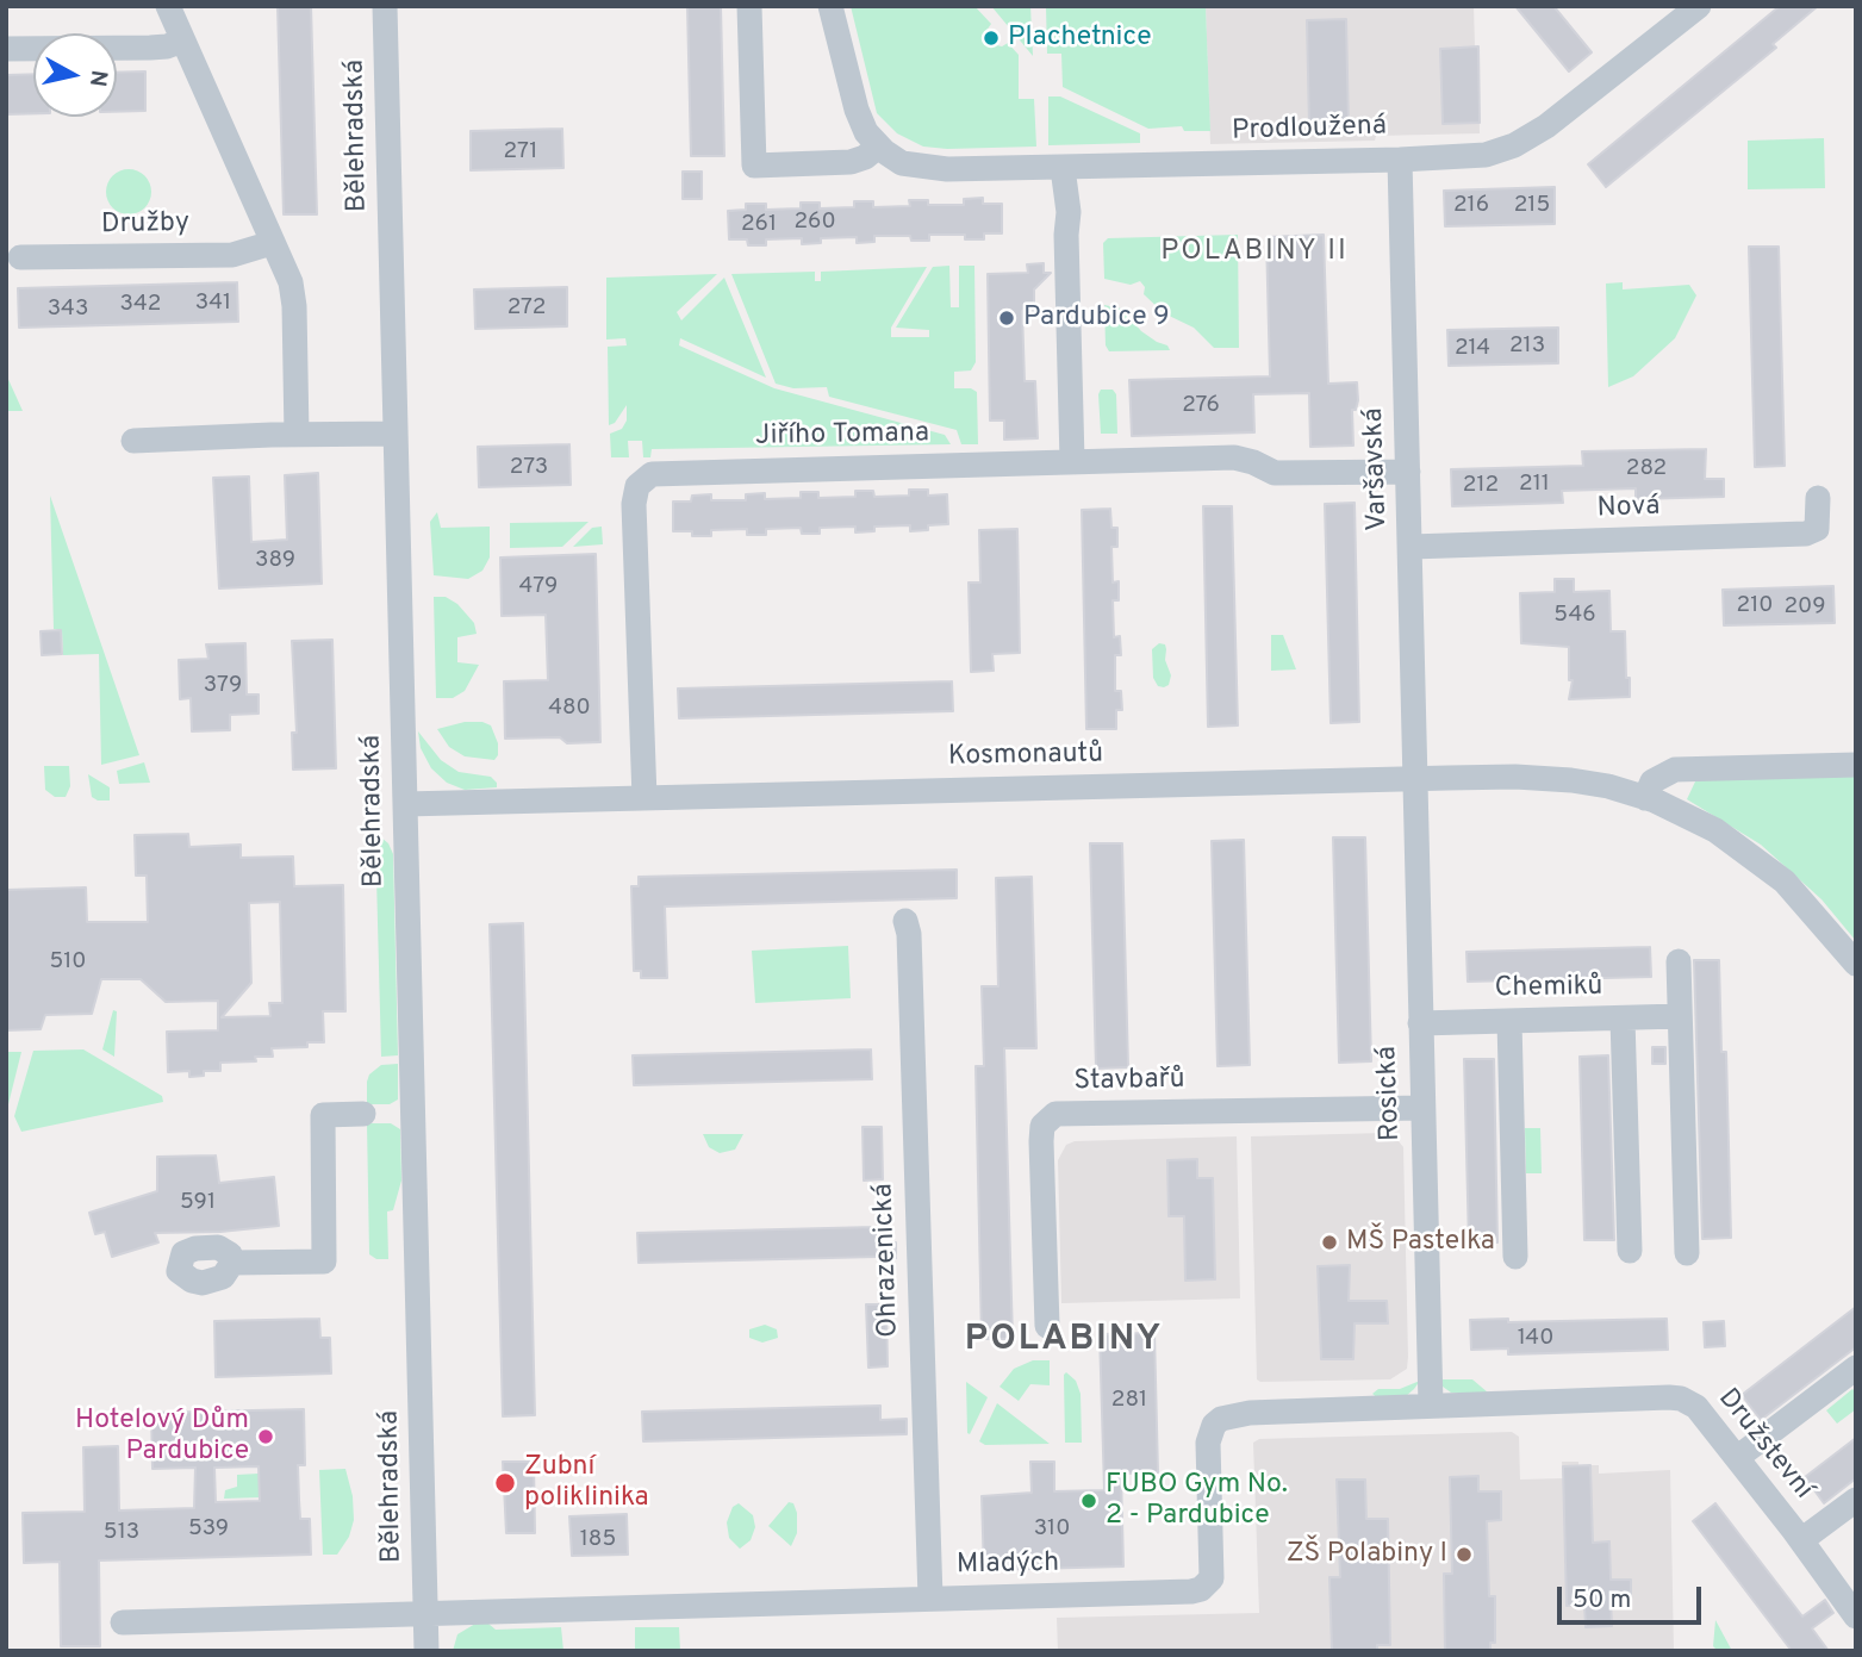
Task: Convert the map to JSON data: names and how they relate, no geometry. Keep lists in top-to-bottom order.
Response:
{
  "streets": {
    "street": [
      "Prodloužená",
      "Bělehradská",
      "Družby",
      "Jiřího Tomana",
      "Varšavská",
      "Nová",
      "Kosmonautů",
      "Chemiků",
      "Stavbařů",
      "Rosická",
      "Ohrazenická",
      "Družstevní",
      "Mladých"
    ]
  },
  "crossings": [
    ["Prodloužená", "Varšavská"],
    ["Bělehradská", "Kosmonautů"],
    ["Bělehradská", "Mladých"],
    ["Jiřího Tomana", "Varšavská"],
    ["Jiřího Tomana", "Kosmonautů"],
    ["Varšavská", "Nová"],
    ["Varšavská", "Kosmonautů"],
    ["Varšavská", "Rosická"],
    ["Kosmonautů", "Rosická"],
    ["Chemiků", "Rosická"],
    ["Stavbařů", "Rosická"],
    ["Rosická", "Družstevní"],
    ["Rosická", "Mladých"],
    ["Ohrazenická", "Mladých"],
    ["Družstevní", "Mladých"]
  ],
  "districts": ["POLABINY II", "POLABINY"],
  "places": [
    "Plachetnice",
    "Pardubice 9",
    "MŠ Pastelka",
    "Hotelový Dům Pardubice",
    "Zubní poliklinika",
    "FUBO Gym No. 2 - Pardubice",
    "ZŠ Polabiny I"
  ],
  "house_numbers": [
    "271",
    "216",
    "215",
    "260",
    "261",
    "341",
    "342",
    "272",
    "343",
    "213",
    "214",
    "276",
    "273",
    "282",
    "211",
    "212",
    "389",
    "479",
    "210",
    "209",
    "546",
    "379",
    "480",
    "510",
    "591",
    "140",
    "281",
    "539",
    "310",
    "513",
    "185"
  ],
  "scale_bar": "50 m",
  "north": "right"
}
